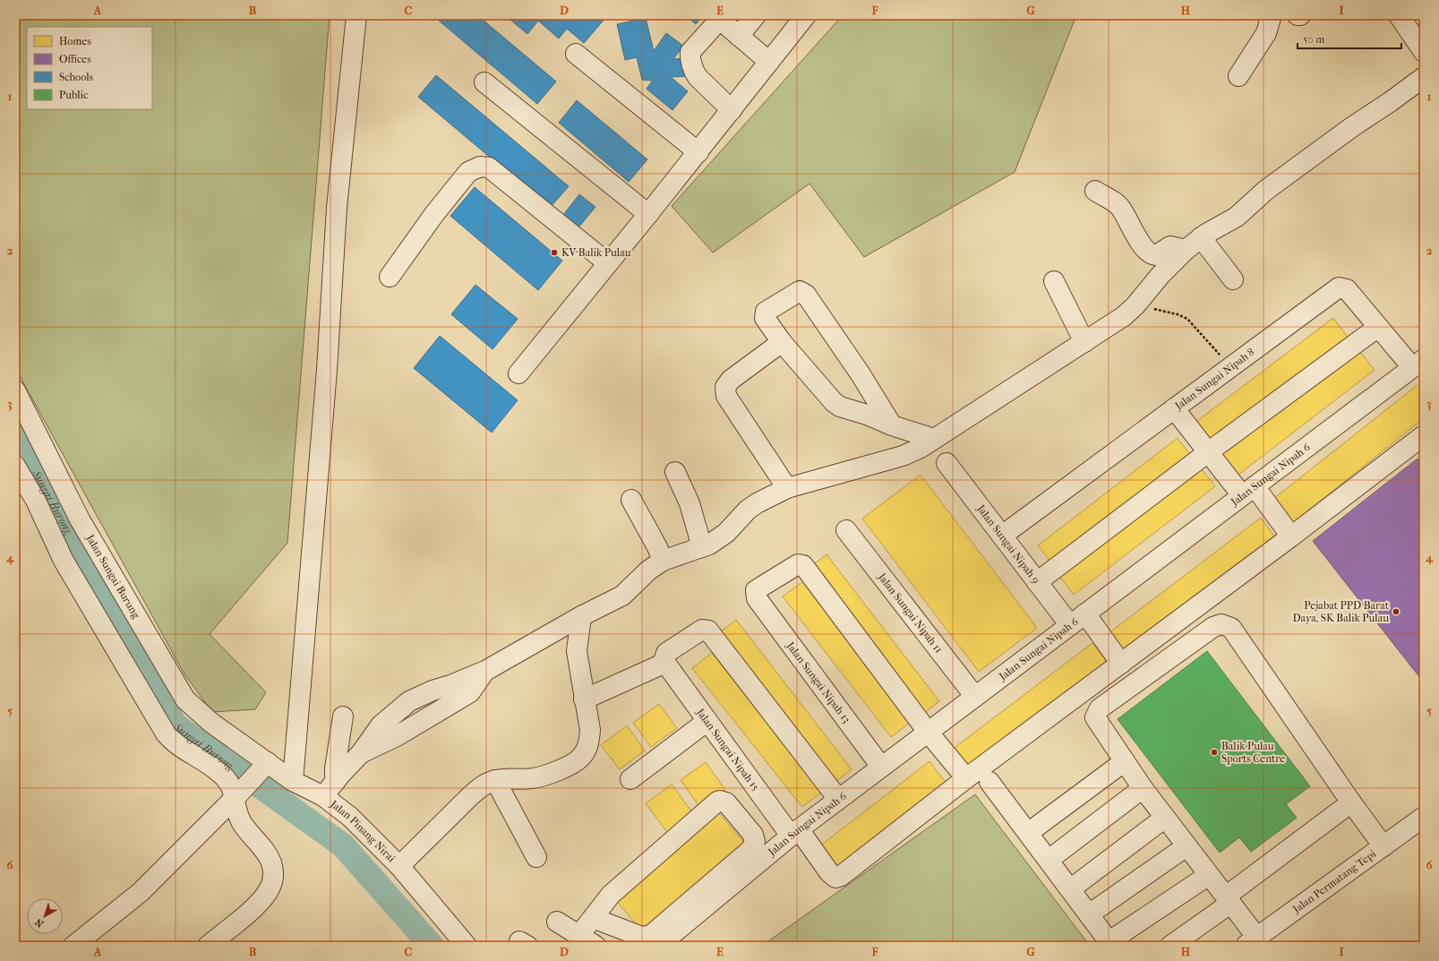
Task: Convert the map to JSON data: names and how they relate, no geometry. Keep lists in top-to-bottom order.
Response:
{
  "streets": {
    "street": [
      "Jalan Sungai Nipah 8",
      "Jalan Sungai Nipah 6",
      "Jalan Sungai Nipah 9",
      "Jalan Sungai Burung",
      "Jalan Sungai Nipah 11",
      "Jalan Sungai Nipah 13",
      "Jalan Sungai Nipah 15",
      "Jalan Pinang Nirai",
      "Jalan Permatang Tepi"
    ]
  },
  "crossings": [
    ["Jalan Sungai Nipah 8", "Jalan Sungai Nipah 6"],
    ["Jalan Sungai Nipah 8", "Jalan Sungai Nipah 9"],
    ["Jalan Sungai Nipah 6", "Jalan Sungai Nipah 9"],
    ["Jalan Sungai Nipah 6", "Jalan Sungai Nipah 11"],
    ["Jalan Sungai Nipah 6", "Jalan Sungai Nipah 13"],
    ["Jalan Sungai Nipah 6", "Jalan Sungai Nipah 15"],
    ["Jalan Sungai Burung", "Jalan Pinang Nirai"]
  ],
  "water": ["Sungai Burong"],
  "places": ["KV Balik Pulau", "Pejabat PPD Barat Daya, SK Balik Pulau", "Balik Pulau Sports Centre"],
  "legend": [
    "Homes",
    "Offices",
    "Schools",
    "Public"
  ],
  "scale_bar": "50 m",
  "north": "bottom left",
  "grid": {
    "columns": [
      "A",
      "B",
      "C",
      "D",
      "E",
      "F",
      "G",
      "H",
      "I"
    ],
    "rows": [
      "1",
      "2",
      "3",
      "4",
      "5",
      "6"
    ]
  }
}
